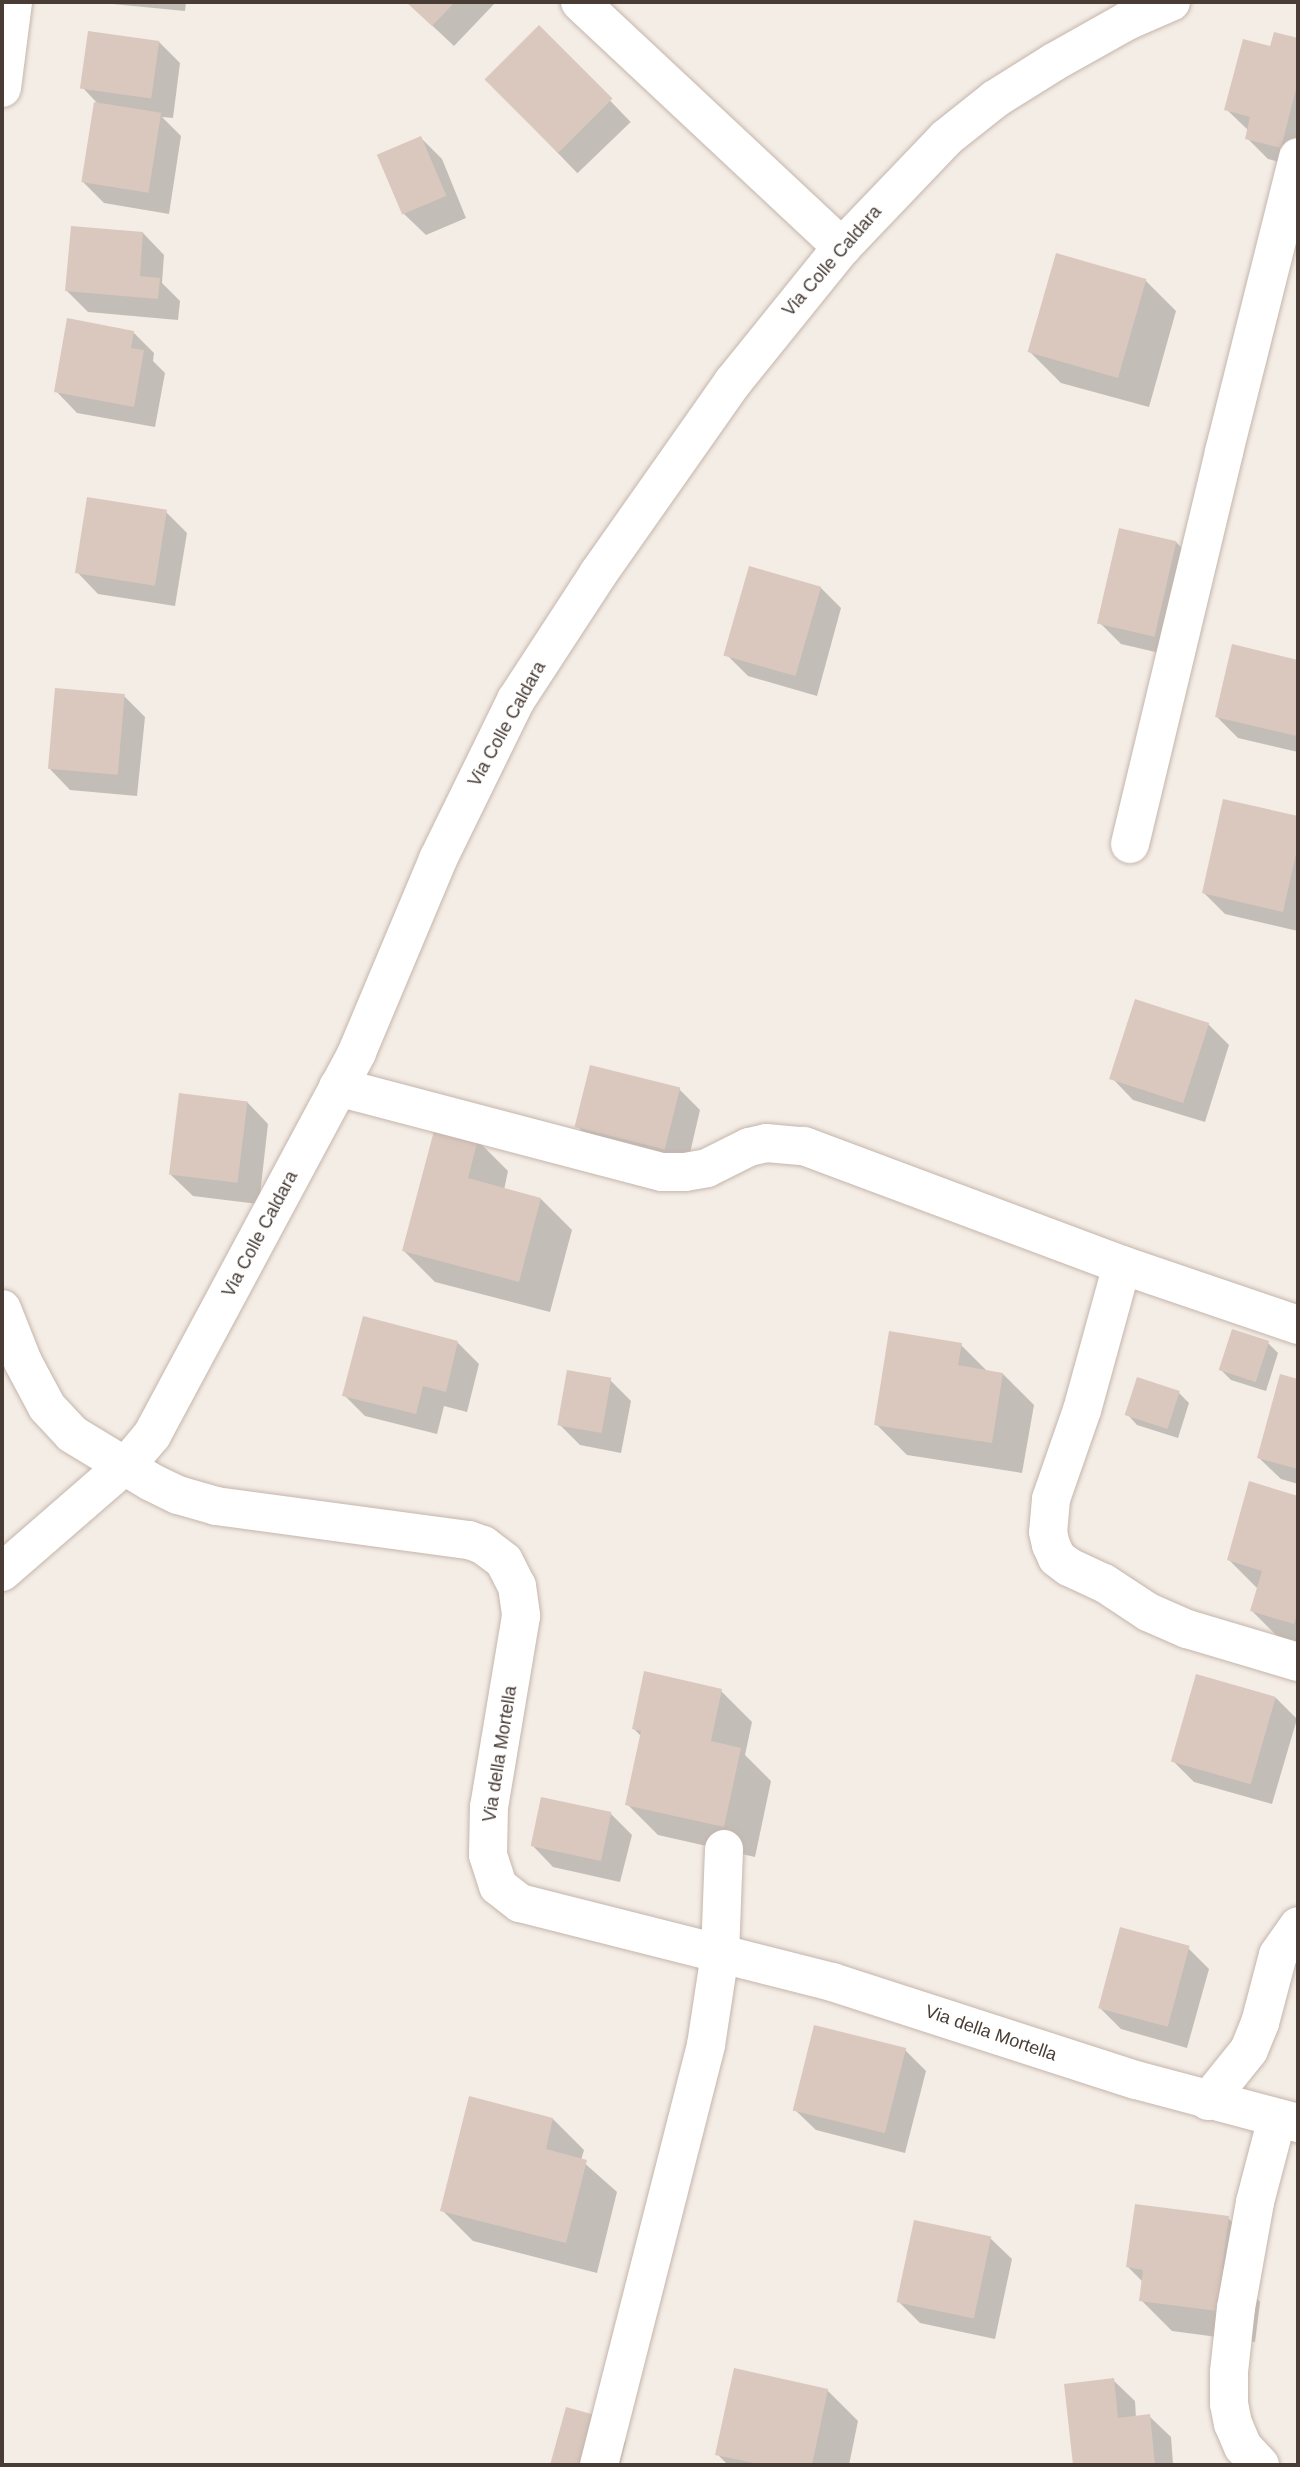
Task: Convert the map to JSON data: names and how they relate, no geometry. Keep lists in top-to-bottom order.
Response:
{
  "streets": {
    "street": ["Via Colle Caldara", "Via della Mortella"]
  },
  "crossings": [
    ["Via Colle Caldara", "Via della Mortella"]
  ]
}
